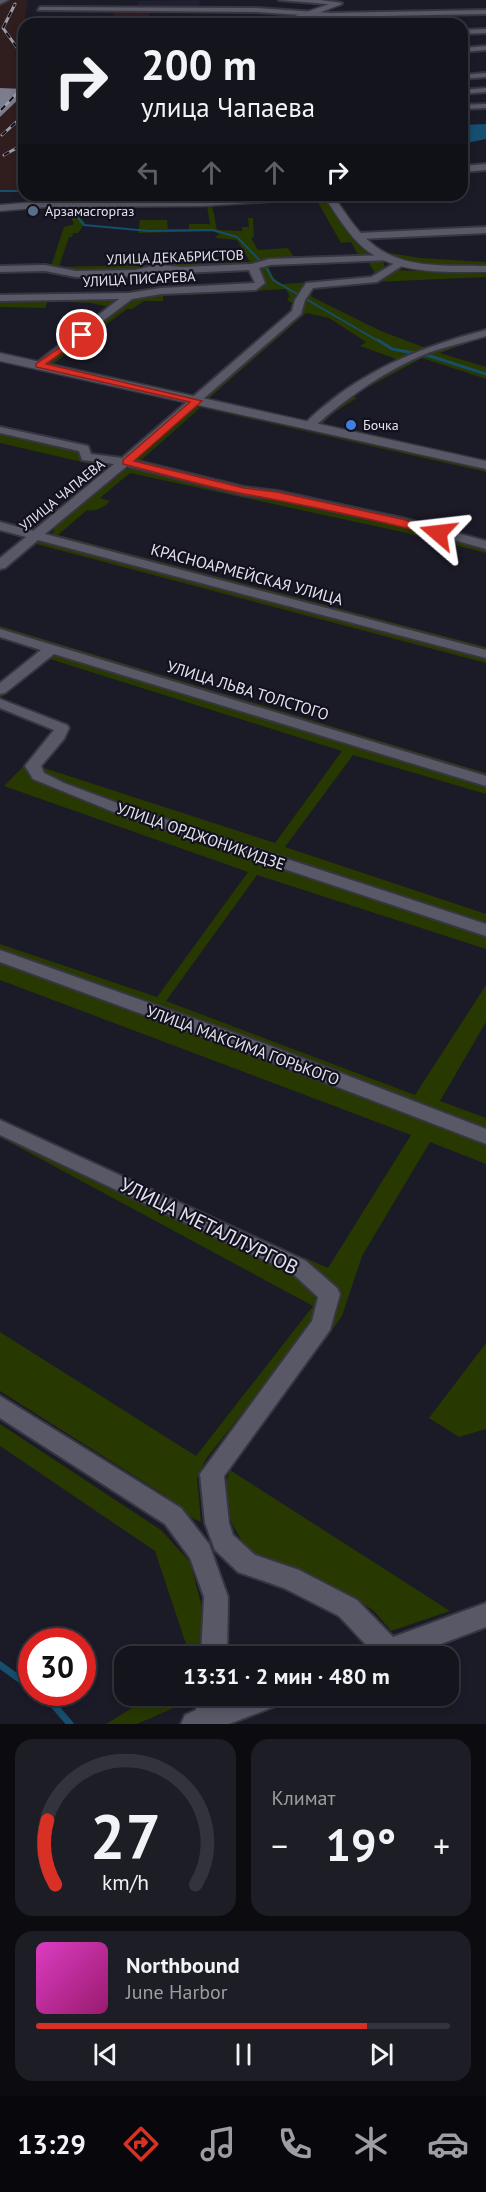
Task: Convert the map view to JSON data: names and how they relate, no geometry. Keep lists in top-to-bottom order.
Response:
{
  "streets": {
    "street": [
      "УЛИЦА ДЕКАБРИСТОВ",
      "УЛИЦА ПИСАРЕВА",
      "УЛИЦА ЧАПАЕВА",
      "КРАСНОАРМЕЙСКАЯ УЛИЦА",
      "УЛИЦА ЛЬВА ТОЛСТОГО",
      "УЛИЦА ОРДЖОНИКИДЗЕ",
      "УЛИЦА МАКСИМА ГОРЬКОГО",
      "УЛИЦА МЕТАЛЛУРГОВ"
    ]
  },
  "crossings": [
    ["УЛИЦА ДЕКАБРИСТОВ", "УЛИЦА ПИСАРЕВА"],
    ["УЛИЦА ЧАПАЕВА", "КРАСНОАРМЕЙСКАЯ УЛИЦА"]
  ],
  "places": ["Арзамасгоргаз", "Бочка"],
  "page": {
    "turn": ["200 m", "улица Чапаева"],
    "limit": "30",
    "trip": "13:31 · 2 мин · 480 m",
    "tile": "Климат",
    "heat": ["−", "19°", "+"],
    "song": ["Northbound", "June Harbor"],
    "tabs": "13:29",
    "gauge": ["27", "km/h"]
  }
}
